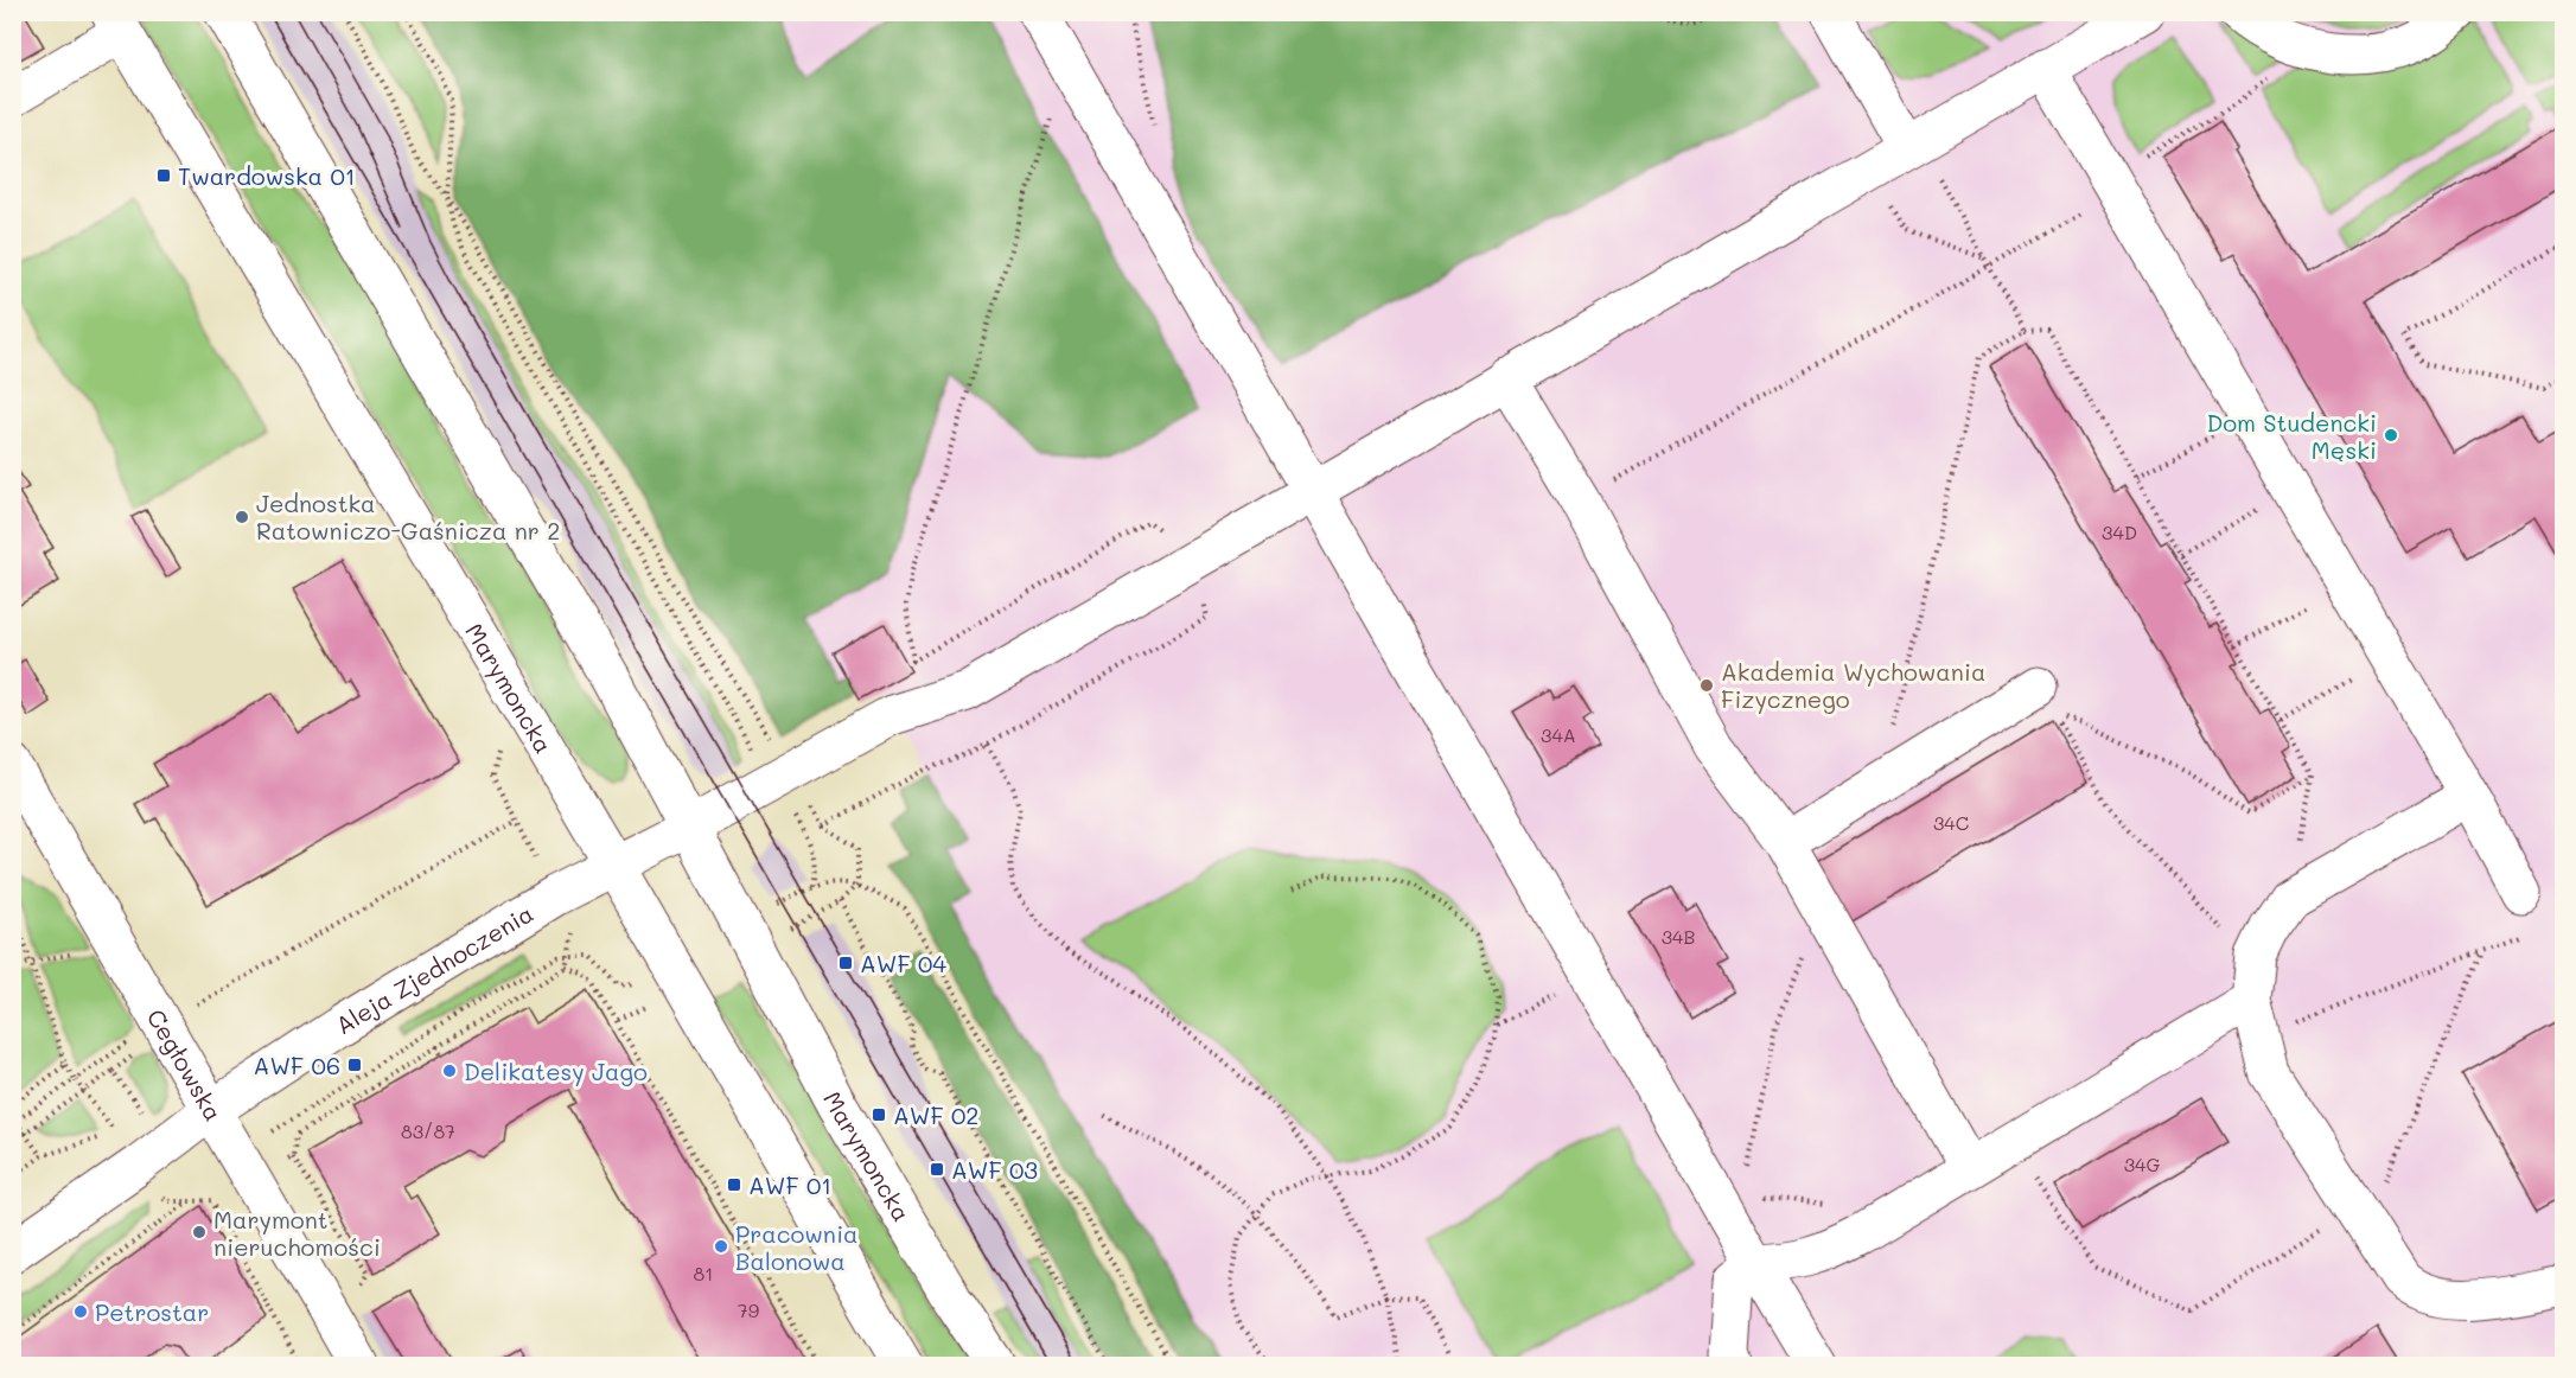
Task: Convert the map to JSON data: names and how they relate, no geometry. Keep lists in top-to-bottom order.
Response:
{
  "streets": {
    "street": ["Marymoncka", "Aleja Zjednoczenia", "Cegłowska"]
  },
  "crossings": [
    ["Marymoncka", "Aleja Zjednoczenia"],
    ["Aleja Zjednoczenia", "Cegłowska"]
  ],
  "places": {
    "transit": [
      "Twardowska 01",
      "AWF 04",
      "AWF 06",
      "AWF 02",
      "AWF 03",
      "AWF 01"
    ],
    "other": [
      "Dom Studencki Męski",
      "Jednostka Ratowniczo-Gaśnicza nr 2",
      "Akademia Wychowania Fizycznego",
      "Delikatesy Jago",
      "Marymont nieruchomości",
      "Pracownia Balonowa",
      "Petrostar"
    ]
  },
  "house_numbers": [
    "34D",
    "34A",
    "34C",
    "34B",
    "83/87",
    "34G",
    "81",
    "79"
  ]
}
